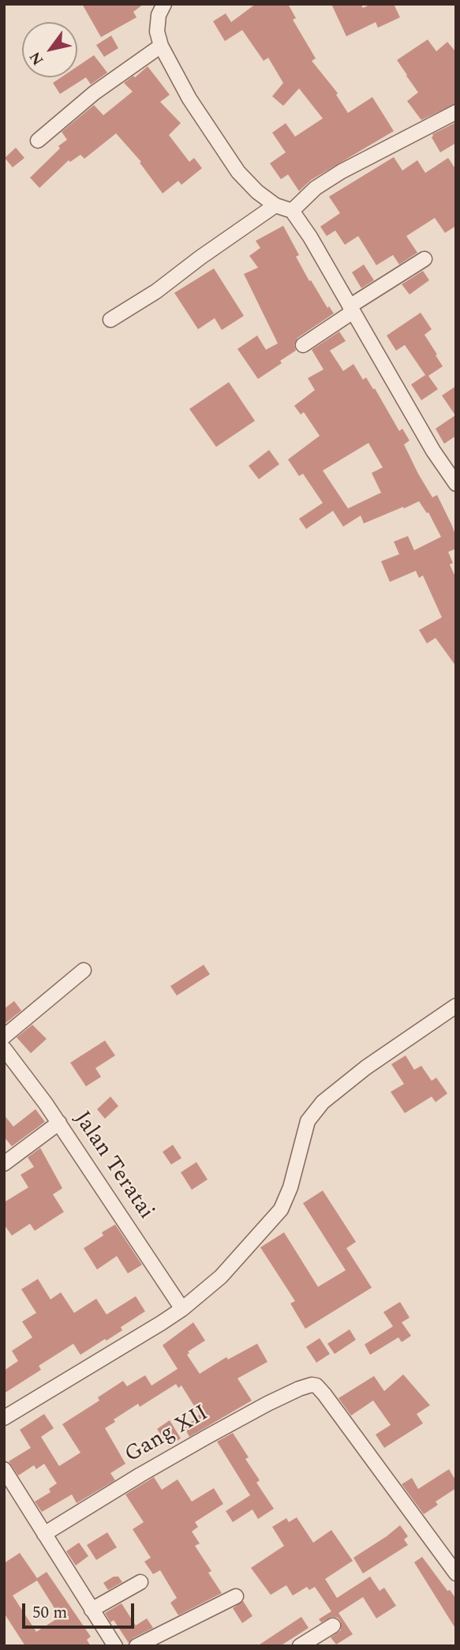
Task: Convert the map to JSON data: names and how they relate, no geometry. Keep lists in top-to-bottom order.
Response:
{
  "streets": {
    "street": ["Jalan Teratai", "Gang XII"]
  },
  "scale_bar": "50 m",
  "north": "bottom left"
}
